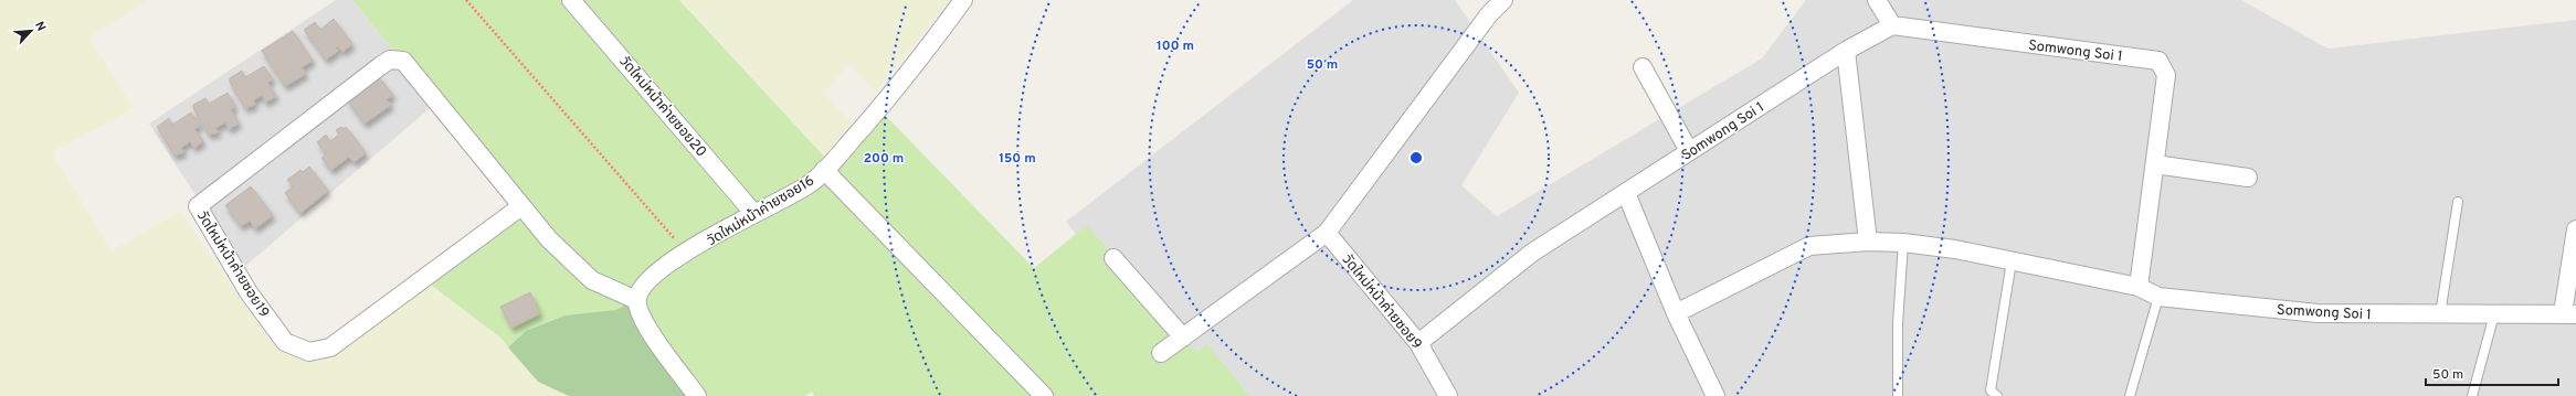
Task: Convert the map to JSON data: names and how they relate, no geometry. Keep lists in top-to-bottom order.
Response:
{
  "streets": {
    "street": [
      "Somwong Soi 1",
      "วัดใหม่หน้าค่ายซอย20",
      "วัดใหม่หน้าค่ายซอย16",
      "วัดใหม่หน้าค่ายซอย19",
      "วัดใหม่หน้าค่ายซอย9"
    ]
  },
  "crossings": [
    ["Somwong Soi 1", "วัดใหม่หน้าค่ายซอย9"],
    ["วัดใหม่หน้าค่ายซอย20", "วัดใหม่หน้าค่ายซอย16"],
    ["วัดใหม่หน้าค่ายซอย16", "วัดใหม่หน้าค่ายซอย19"]
  ],
  "scale_bar": "50 m",
  "north": "top right",
  "rings": [
    "100 m",
    "50 m",
    "200 m",
    "150 m"
  ]
}
